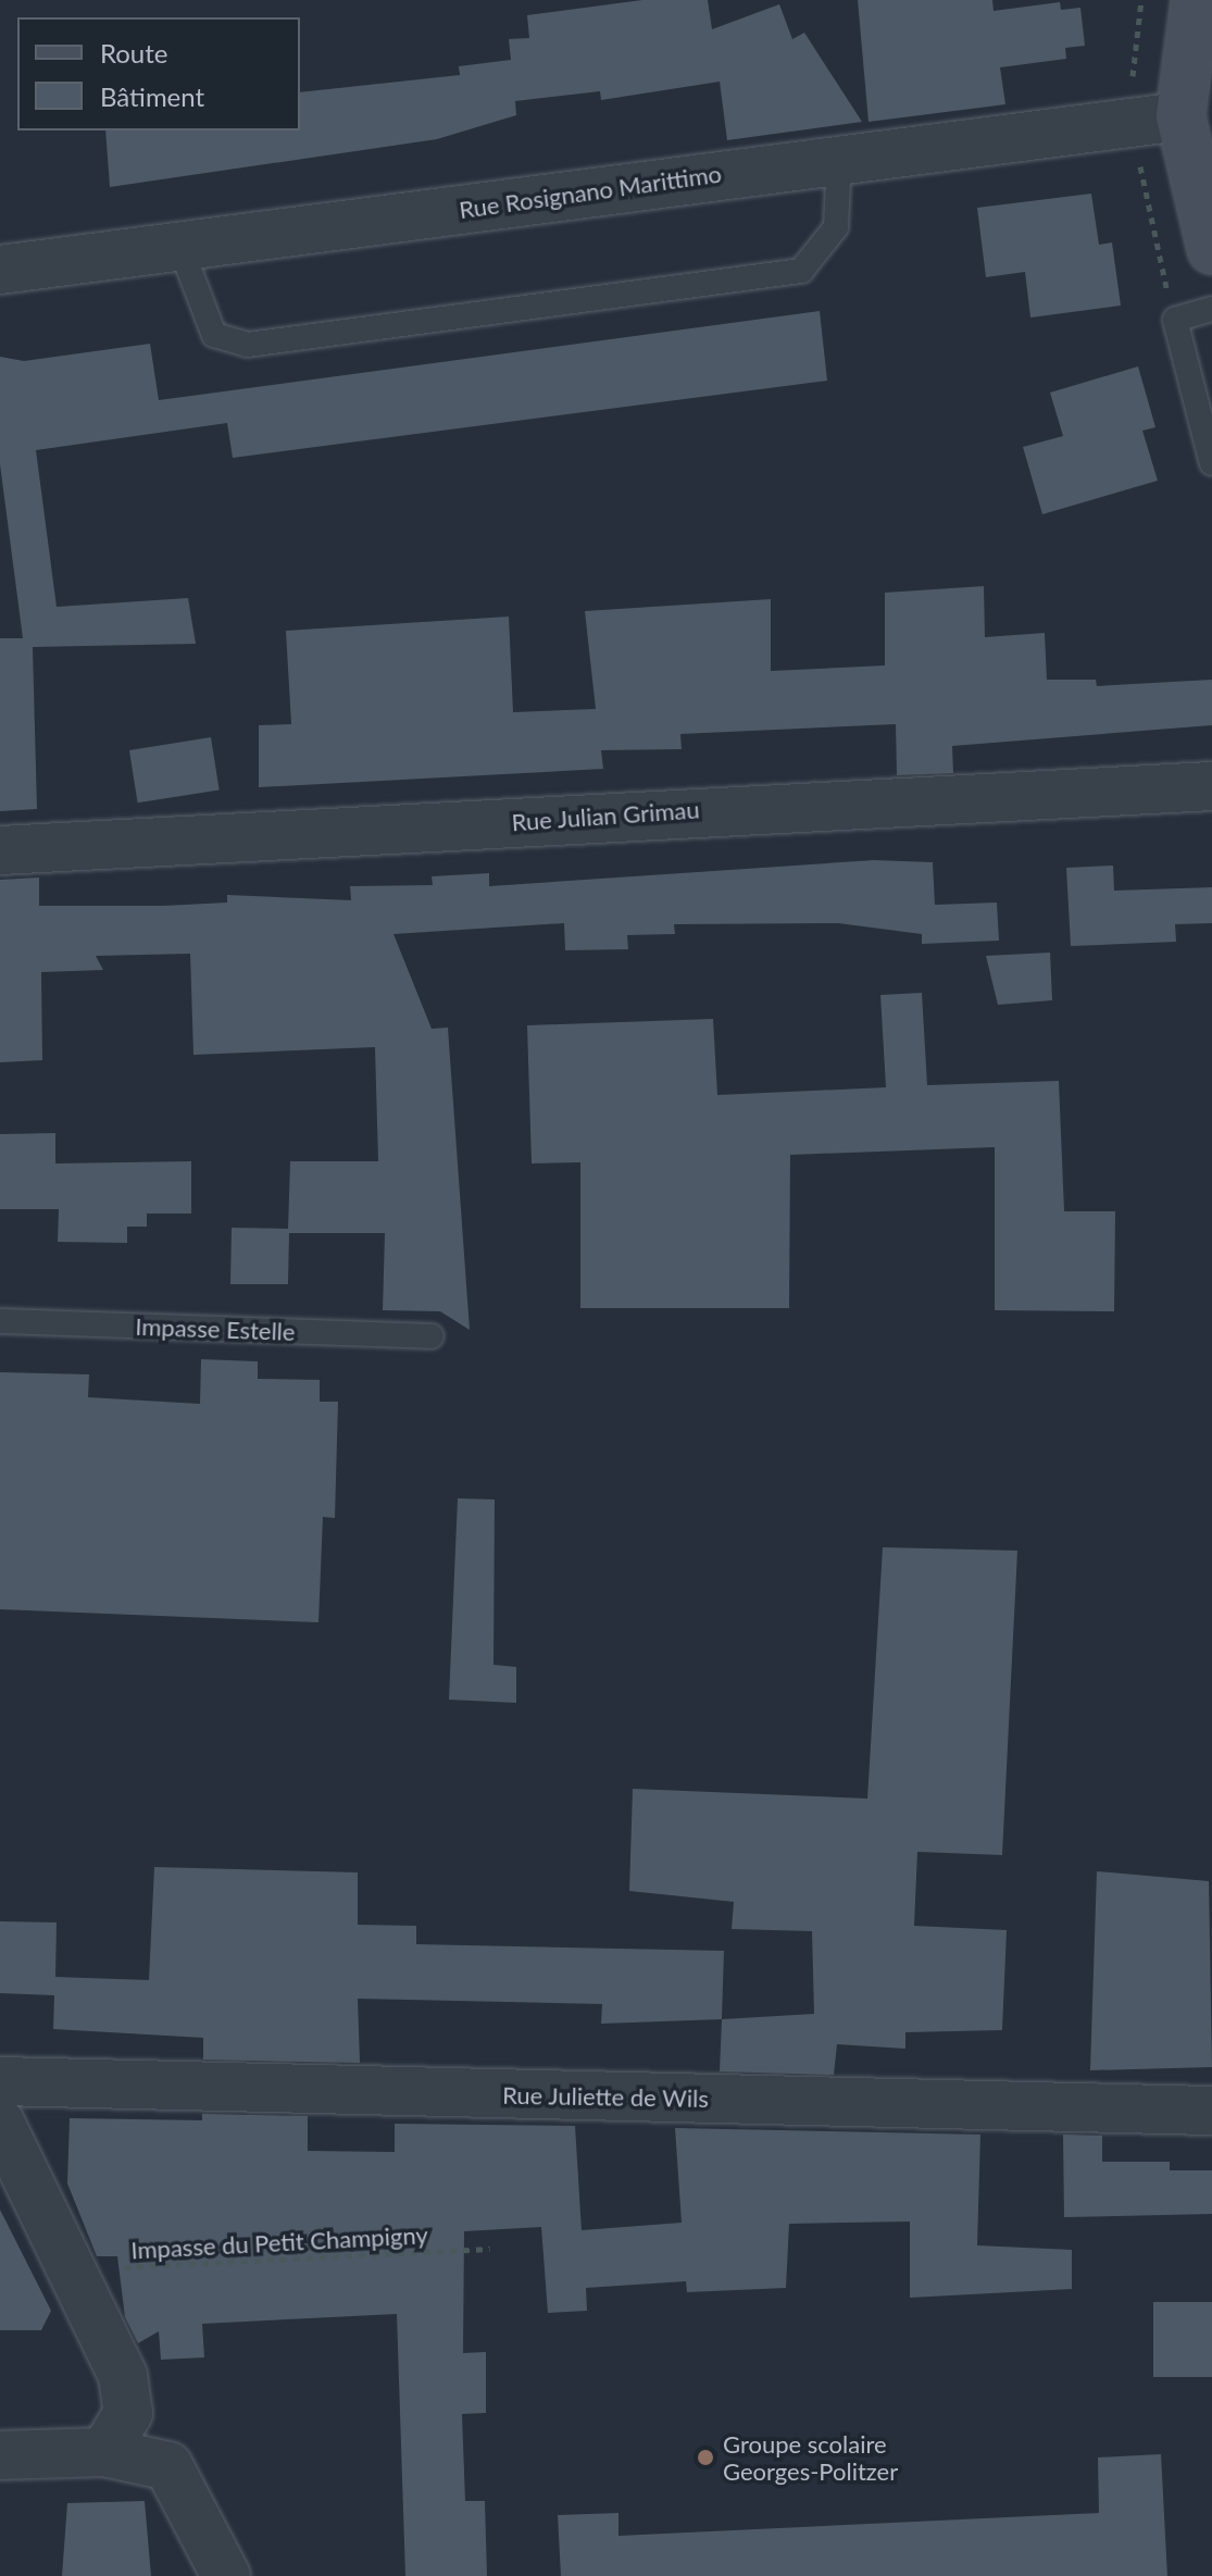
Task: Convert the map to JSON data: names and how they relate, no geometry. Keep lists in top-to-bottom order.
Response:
{
  "streets": {
    "street": ["Rue Rosignano Marittimo", "Rue Julian Grimau", "Rue Juliette de Wils"],
    "lane": ["Impasse Estelle"],
    "path": ["Impasse du Petit Champigny"]
  },
  "places": ["Groupe scolaire Georges-Politzer"],
  "legend": ["Route", "Bâtiment"]
}
